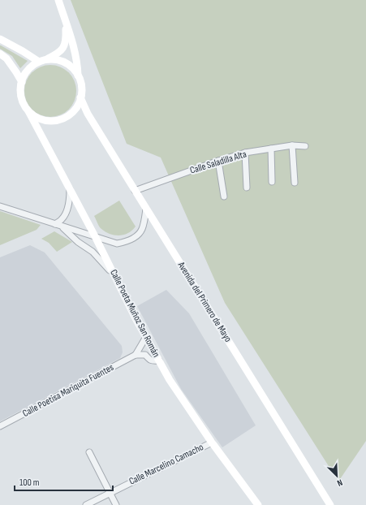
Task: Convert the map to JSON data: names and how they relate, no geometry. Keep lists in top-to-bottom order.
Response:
{
  "streets": {
    "main road": ["Avenida del Primero de Mayo", "Calle Poeta Muñoz San Román"],
    "street": ["Calle Saladilla Alta", "Calle Poetisa Mariquita Fuentes", "Calle Marcelino Camacho"]
  },
  "crossings": [
    ["Calle Saladilla Alta", "Avenida del Primero de Mayo"],
    ["Avenida del Primero de Mayo", "Calle Poeta Muñoz San Román"],
    ["Calle Poeta Muñoz San Román", "Calle Marcelino Camacho"]
  ],
  "scale_bar": "100 m",
  "north": "bottom right"
}
